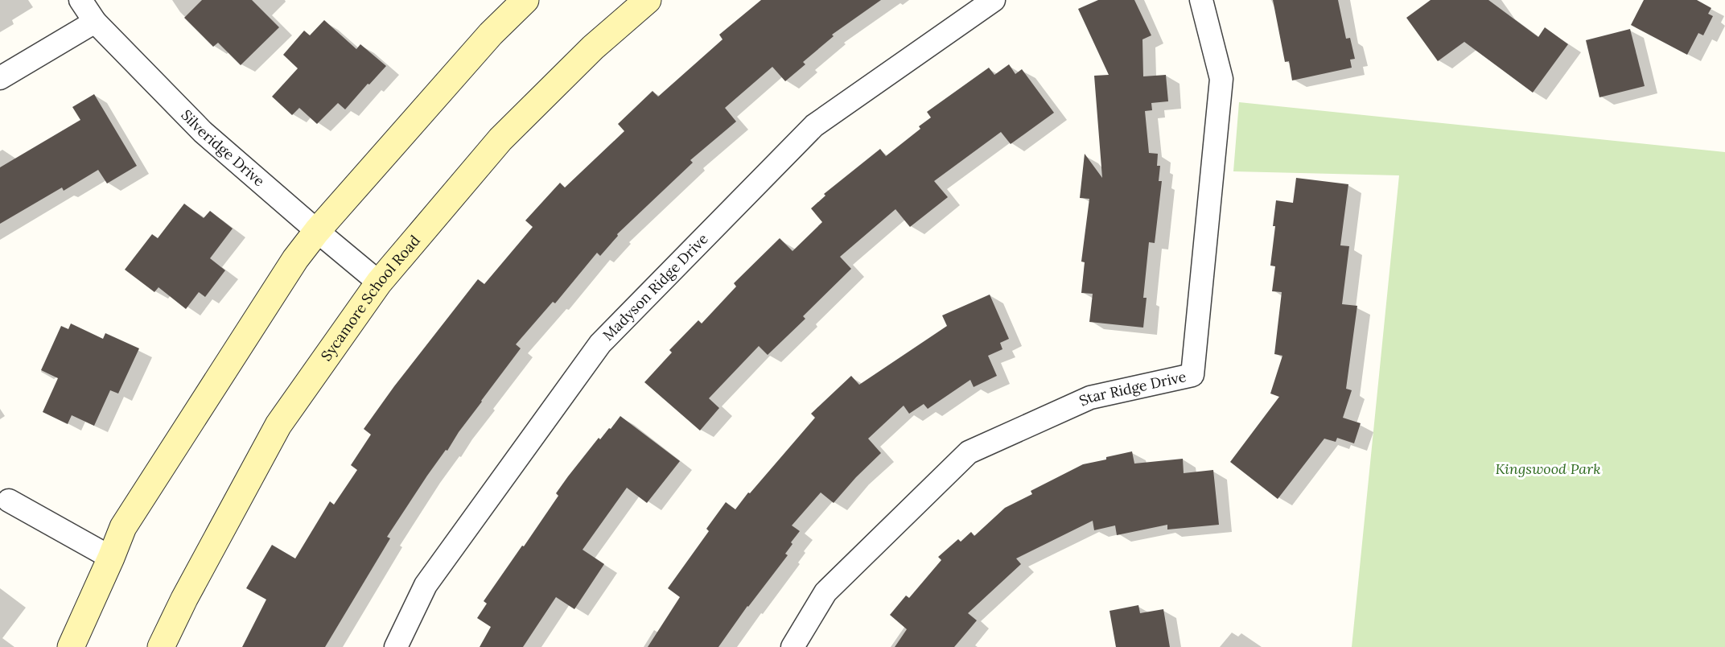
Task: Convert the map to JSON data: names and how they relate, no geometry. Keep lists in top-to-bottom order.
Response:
{
  "streets": {
    "main road": ["Sycamore School Road"],
    "street": ["Silveridge Drive", "Madyson Ridge Drive", "Star Ridge Drive"]
  },
  "crossings": [
    ["Silveridge Drive", "Sycamore School Road"]
  ],
  "parks": ["Kingswood Park"]
}
